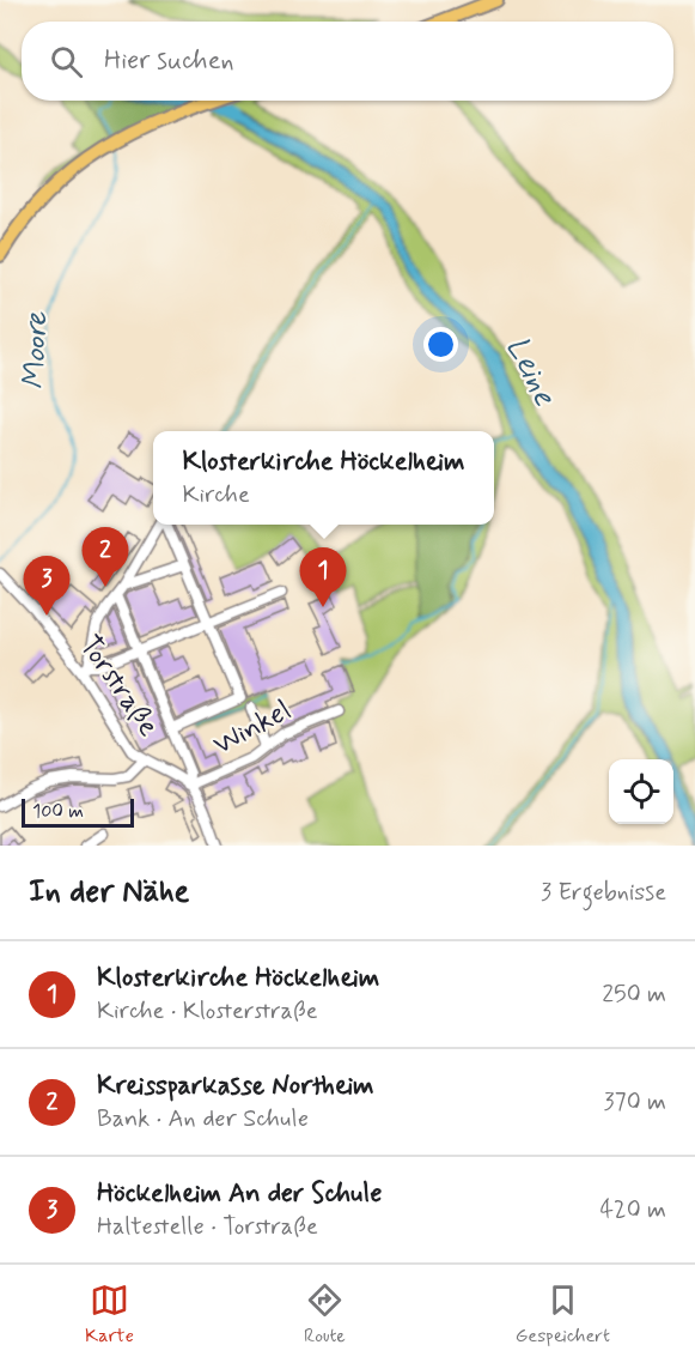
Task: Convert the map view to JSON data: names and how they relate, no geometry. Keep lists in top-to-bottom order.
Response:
{
  "streets": {
    "street": ["Torstraße", "Winkel"]
  },
  "crossings": [
    ["Torstraße", "Winkel"]
  ],
  "water": ["Moore", "Leine"],
  "scale_bar": "100 m",
  "page": {
    "search": "Hier suchen",
    "popup": ["Klosterkirche Höckelheim", "Kirche"],
    "pins": ["2", "1", "3"],
    "scale": "100 m",
    "heading": ["In der Nähe", "3 Ergebnisse"],
    "list": [
      {
        "mark": "1",
        "name": "Klosterkirche Höckelheim",
        "note": "Kirche · Klosterstraße",
        "value": "250 m"
      },
      {
        "mark": "2",
        "name": "Kreissparkasse Northeim",
        "note": "Bank · An der Schule",
        "value": "370 m"
      },
      {
        "mark": "3",
        "name": "Höckelheim An der Schule",
        "note": "Haltestelle · Torstraße",
        "value": "420 m"
      }
    ],
    "nav": ["Karte", "Route", "Gespeichert"]
  }
}
